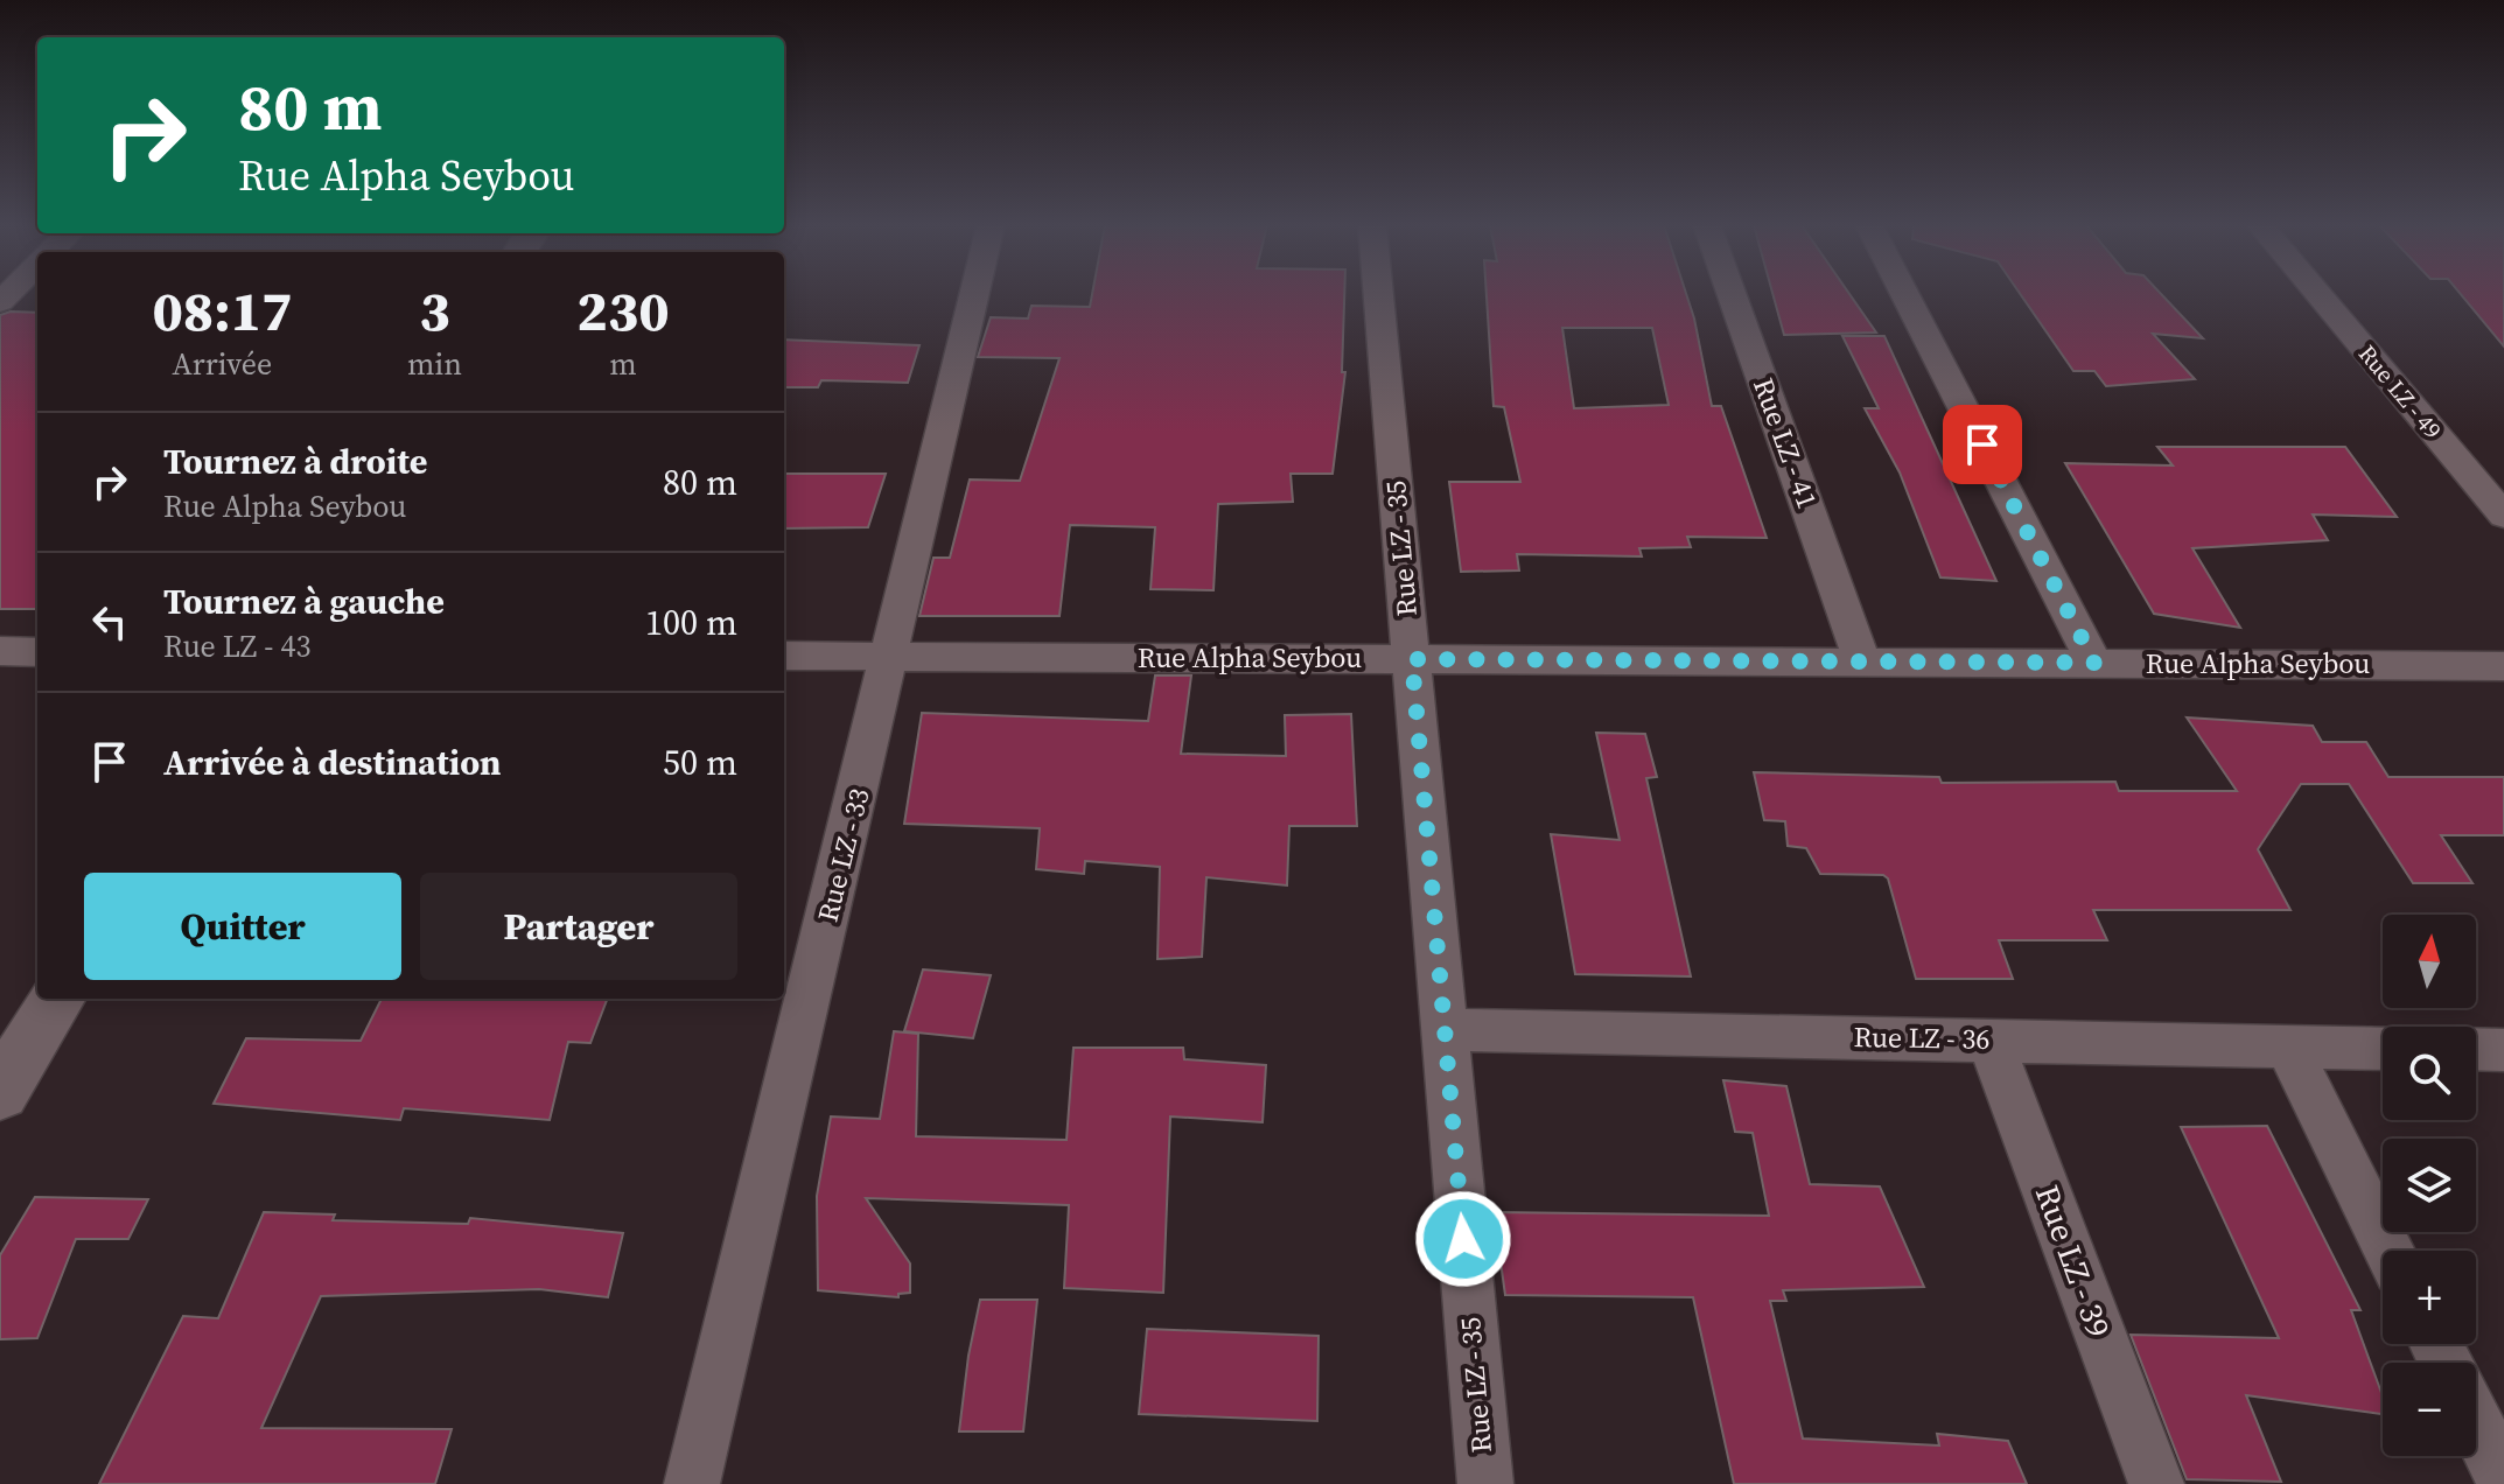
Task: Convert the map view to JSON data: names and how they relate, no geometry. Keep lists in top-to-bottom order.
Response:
{
  "streets": {
    "street": [
      "Rue LZ - 49",
      "Rue LZ - 41",
      "Rue LZ - 35",
      "Rue Alpha Seybou",
      "Rue LZ - 33",
      "Rue LZ - 36",
      "Rue LZ - 39"
    ]
  },
  "crossings": [
    ["Rue LZ - 41", "Rue Alpha Seybou"],
    ["Rue LZ - 35", "Rue Alpha Seybou"],
    ["Rue LZ - 35", "Rue LZ - 36"],
    ["Rue Alpha Seybou", "Rue LZ - 33"],
    ["Rue LZ - 36", "Rue LZ - 39"]
  ],
  "north": "top",
  "page": {
    "turn": ["80 m", "Rue Alpha Seybou"],
    "eta": [
      "08:17",
      "Arrivée",
      "3",
      "min",
      "230",
      "m"
    ],
    "list": [
      {
        "name": "Tournez à droite",
        "note": "Rue Alpha Seybou",
        "value": "80 m"
      },
      {
        "name": "Tournez à gauche",
        "note": "Rue LZ - 43",
        "value": "100 m"
      },
      {
        "name": "Arrivée à destination",
        "value": "50 m"
      }
    ],
    "buttons": ["Quitter", "Partager"],
    "map_buttons": ["+", "−"]
  }
}
